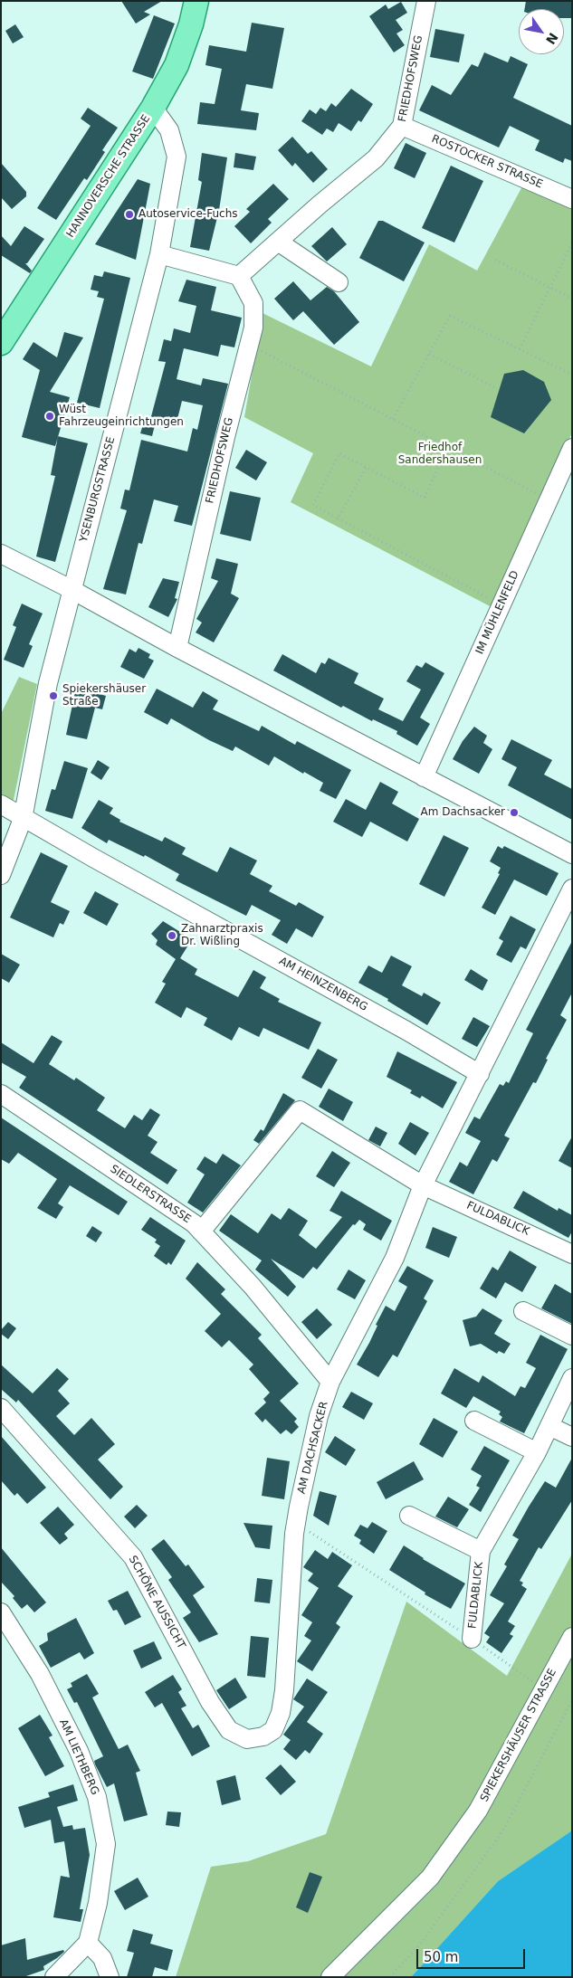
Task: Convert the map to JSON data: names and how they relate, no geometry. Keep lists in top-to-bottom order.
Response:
{
  "streets": {
    "main road": ["HANNOVERSCHE STRASSE"],
    "street": [
      "FRIEDHOFSWEG",
      "ROSTOCKER STRASSE",
      "YSENBURGSTRASSE",
      "IM MÜHLENFELD",
      "AM HEINZENBERG",
      "SIEDLERSTRASSE",
      "FULDABLICK",
      "AM DACHSACKER",
      "SCHÖNE AUSSICHT",
      "SPIEKERSHÄUSER STRASSE",
      "AM LIETHBERG"
    ]
  },
  "crossings": [
    ["FRIEDHOFSWEG", "ROSTOCKER STRASSE"],
    ["HANNOVERSCHE STRASSE", "YSENBURGSTRASSE"],
    ["YSENBURGSTRASSE", "AM HEINZENBERG"],
    ["AM HEINZENBERG", "AM DACHSACKER"],
    ["SIEDLERSTRASSE", "AM DACHSACKER"],
    ["FULDABLICK", "AM DACHSACKER"],
    ["AM DACHSACKER", "SCHÖNE AUSSICHT"]
  ],
  "parks": ["Friedhof Sandershausen"],
  "places": [
    "Autoservice-Fuchs",
    "Wüst Fahrzeugeinrichtungen",
    "Spiekershäuser Straße",
    "Am Dachsacker",
    "Zahnarztpraxis Dr. Wißling"
  ],
  "scale_bar": "50 m",
  "north": "bottom right"
}
